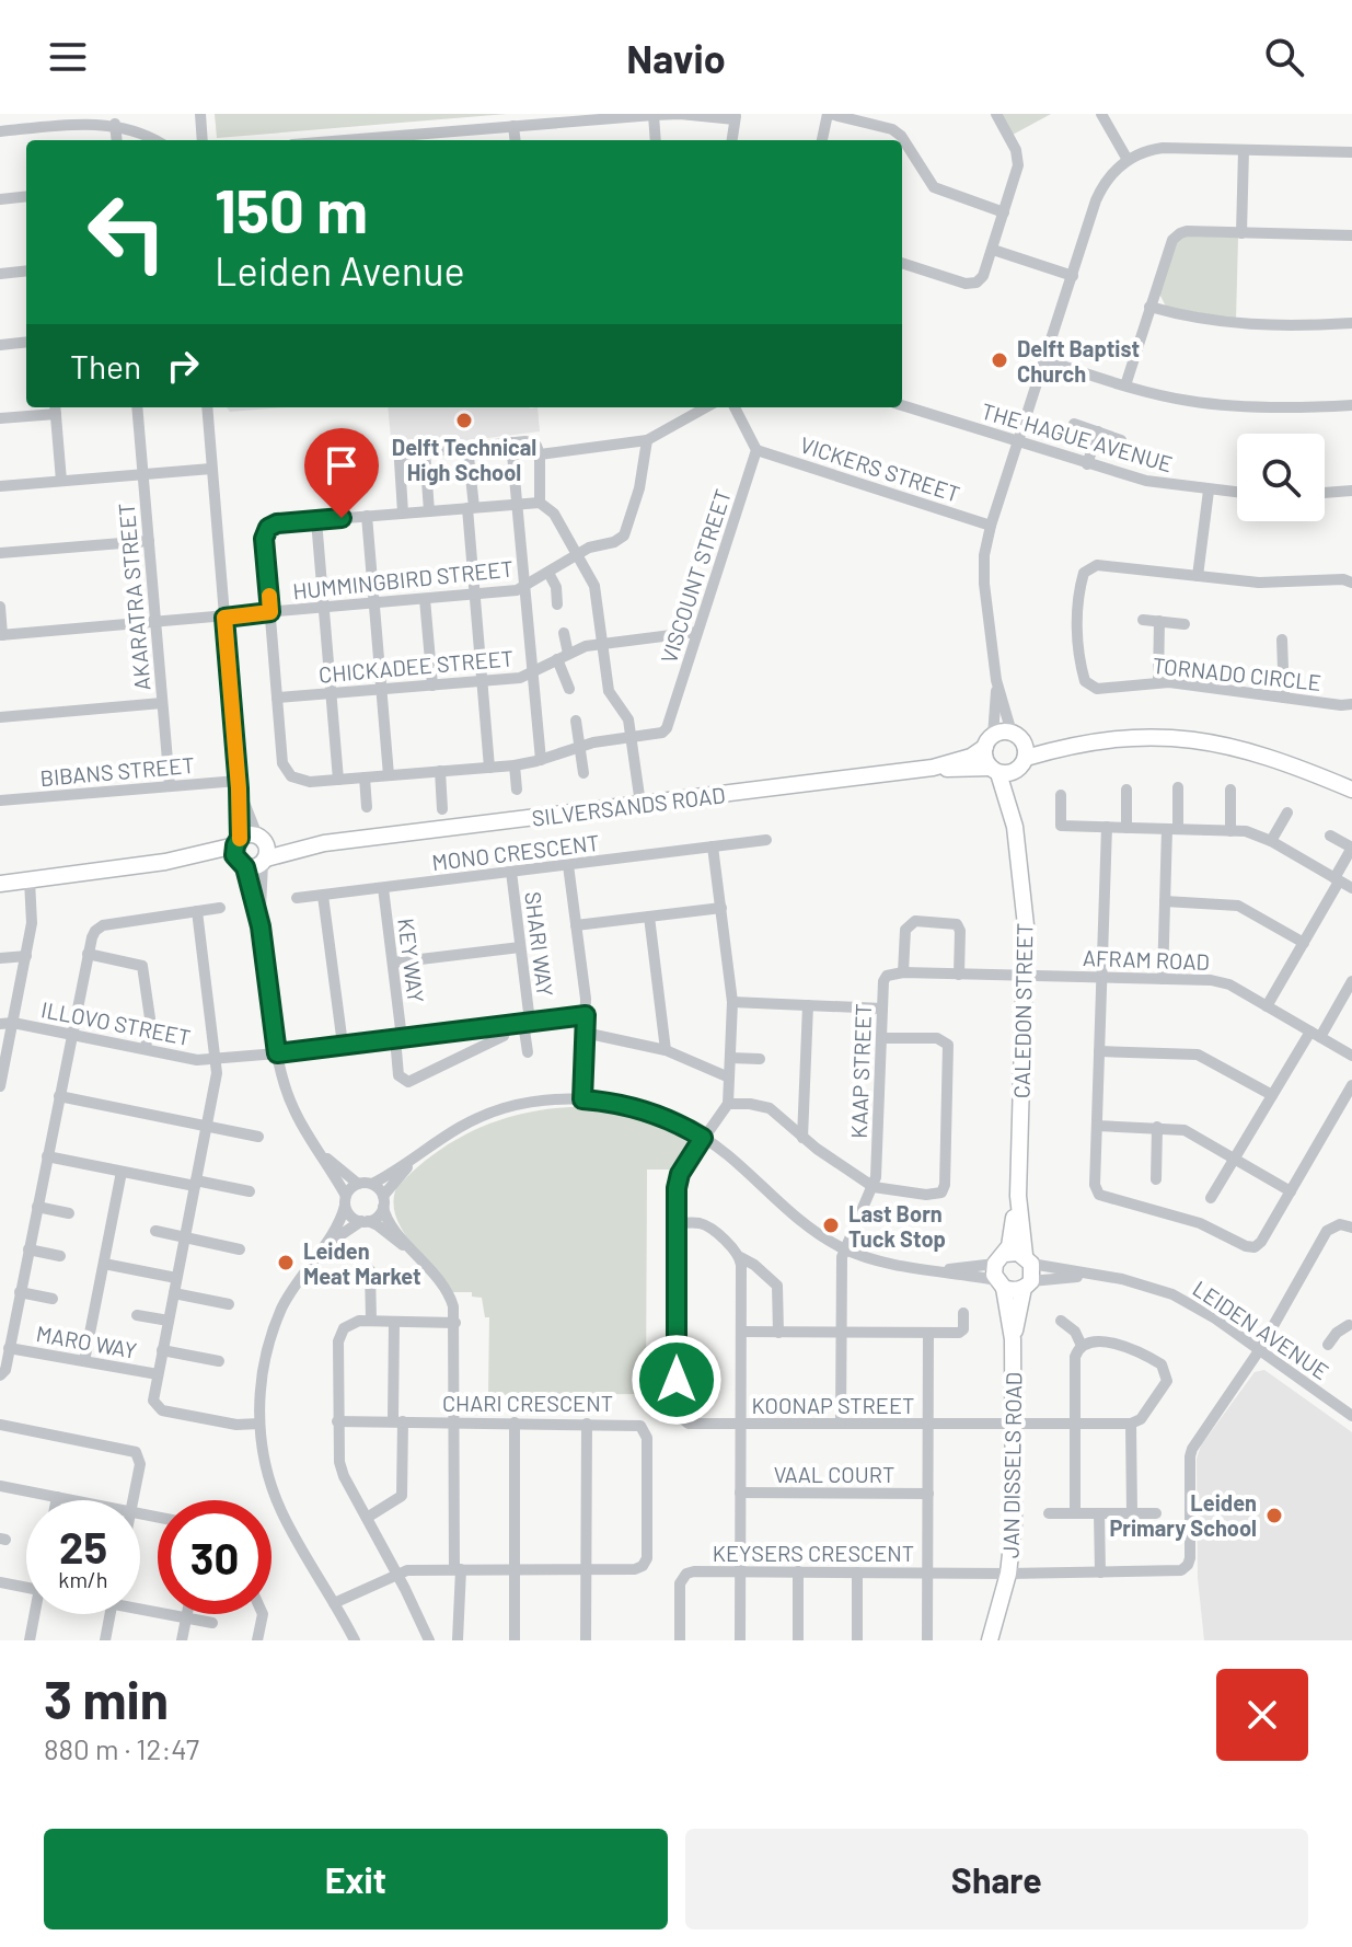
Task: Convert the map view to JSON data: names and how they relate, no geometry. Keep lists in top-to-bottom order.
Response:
{
  "streets": {
    "street": [
      "THE HAGUE AVENUE",
      "VICKERS STREET",
      "VISCOUNT STREET",
      "HUMMINGBIRD STREET",
      "AKARATRA STREET",
      "CHICKADEE STREET",
      "TORNADO CIRCLE",
      "BIBANS STREET",
      "SILVERSANDS ROAD",
      "MONO CRESCENT",
      "SHARI WAY",
      "AFRAM ROAD",
      "KEY WAY",
      "CALEDON STREET",
      "ILLOVO STREET",
      "KAAP STREET",
      "LEIDEN AVENUE",
      "MARO WAY",
      "CHARI CRESCENT",
      "KOONAP STREET",
      "JAN DISSELS ROAD",
      "VAAL COURT",
      "KEYSERS CRESCENT"
    ]
  },
  "crossings": [
    ["VICKERS STREET", "VISCOUNT STREET"],
    ["VISCOUNT STREET", "CHICKADEE STREET"],
    ["HUMMINGBIRD STREET", "AKARATRA STREET"],
    ["AKARATRA STREET", "BIBANS STREET"],
    ["SILVERSANDS ROAD", "CALEDON STREET"],
    ["MONO CRESCENT", "SHARI WAY"],
    ["MONO CRESCENT", "KEY WAY"],
    ["SHARI WAY", "ILLOVO STREET"],
    ["AFRAM ROAD", "CALEDON STREET"],
    ["KEY WAY", "ILLOVO STREET"],
    ["CALEDON STREET", "LEIDEN AVENUE"],
    ["CALEDON STREET", "JAN DISSELS ROAD"],
    ["LEIDEN AVENUE", "JAN DISSELS ROAD"],
    ["LEIDEN AVENUE", "KEYSERS CRESCENT"],
    ["KOONAP STREET", "JAN DISSELS ROAD"],
    ["JAN DISSELS ROAD", "KEYSERS CRESCENT"]
  ],
  "places": [
    "Delft Baptist Church",
    "Delft Technical High School",
    "Last Born Tuck Stop",
    "Leiden Meat Market",
    "Leiden Primary School"
  ],
  "page": {
    "header": "Navio",
    "turn": ["150 m", "Leiden Avenue"],
    "then": "Then",
    "speed": "25 km/h",
    "limit": "30",
    "heading": ["3 min", "880 m · 12:47"],
    "buttons": ["Exit", "Share"]
  }
}
